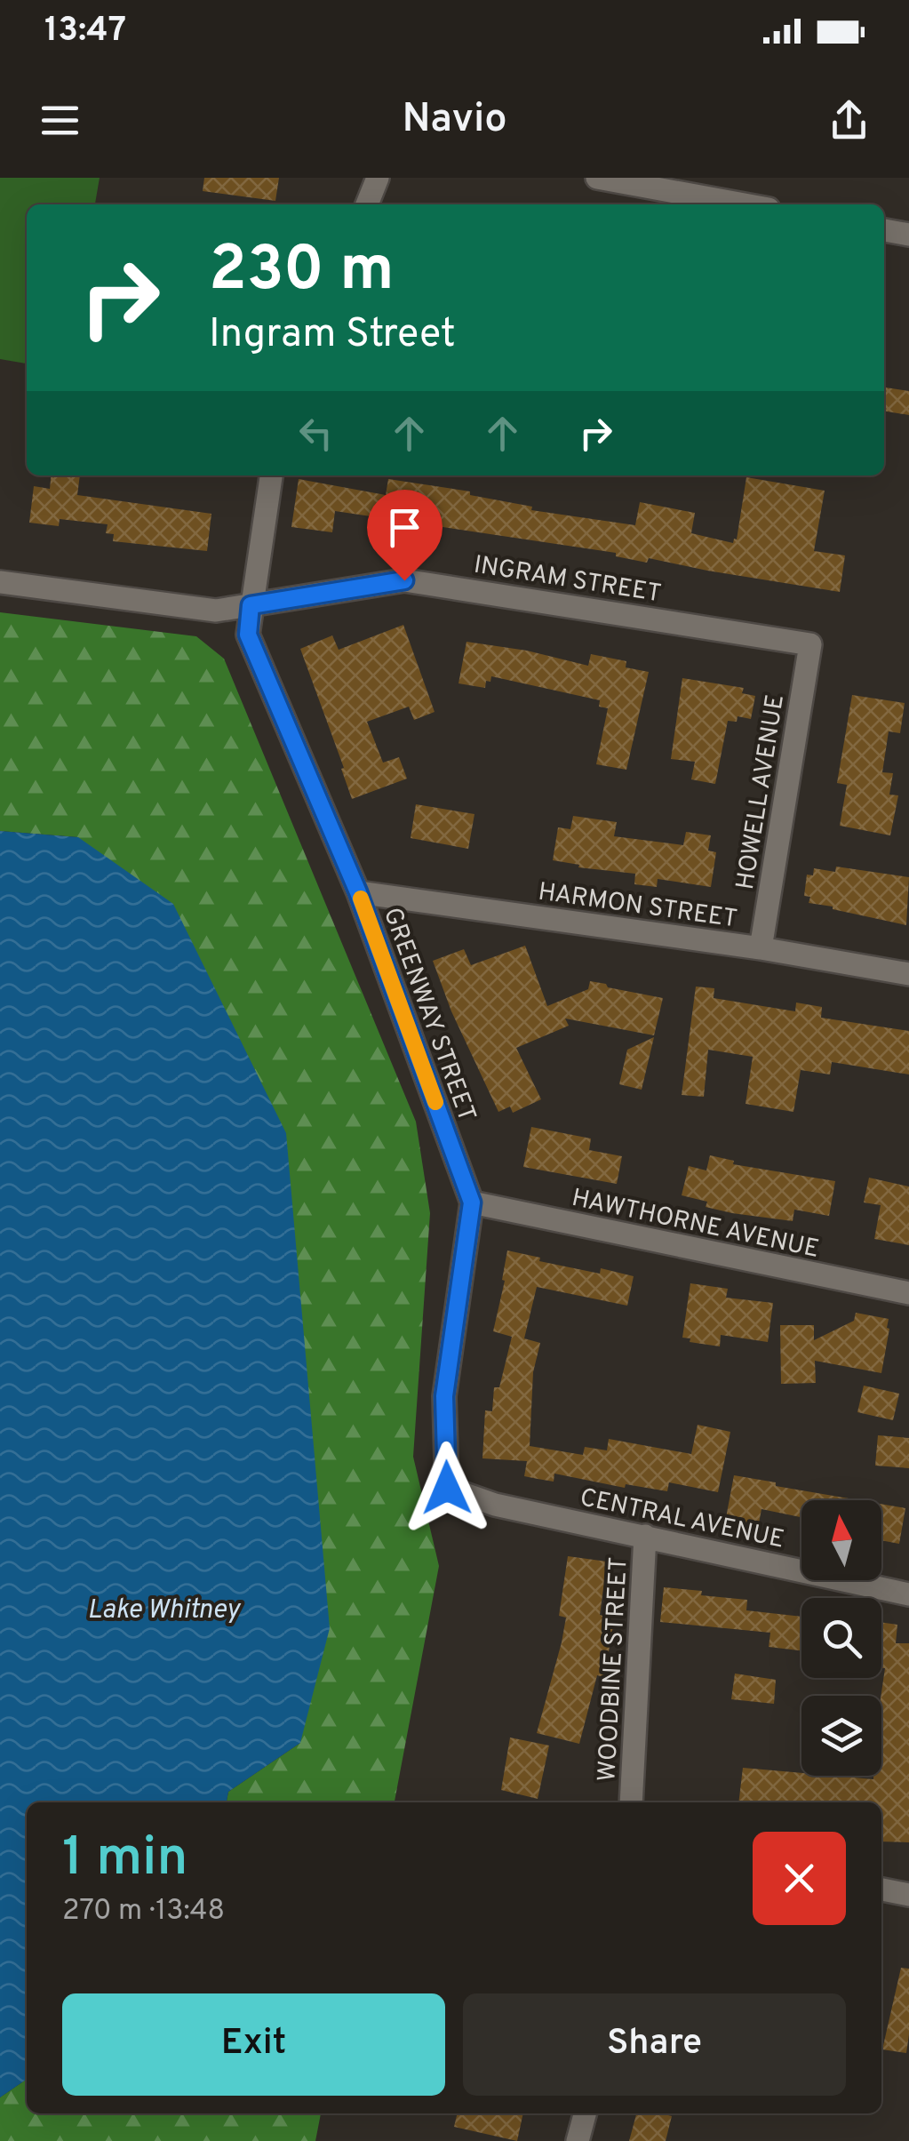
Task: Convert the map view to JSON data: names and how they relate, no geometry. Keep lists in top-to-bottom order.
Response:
{
  "streets": {
    "street": [
      "INGRAM STREET",
      "HOWELL AVENUE",
      "HARMON STREET",
      "GREENWAY STREET",
      "HAWTHORNE AVENUE",
      "CENTRAL AVENUE",
      "WOODBINE STREET"
    ]
  },
  "crossings": [
    ["INGRAM STREET", "HOWELL AVENUE"],
    ["INGRAM STREET", "GREENWAY STREET"],
    ["HOWELL AVENUE", "HARMON STREET"],
    ["HARMON STREET", "GREENWAY STREET"],
    ["GREENWAY STREET", "HAWTHORNE AVENUE"],
    ["GREENWAY STREET", "CENTRAL AVENUE"],
    ["CENTRAL AVENUE", "WOODBINE STREET"]
  ],
  "water": ["Lake Whitney"],
  "north": "top",
  "page": {
    "status": "13:47",
    "header": "Navio",
    "turn": ["230 m", "Ingram Street"],
    "heading": ["1 min", "270 m · 13:48"],
    "buttons": ["Exit", "Share"]
  }
}
